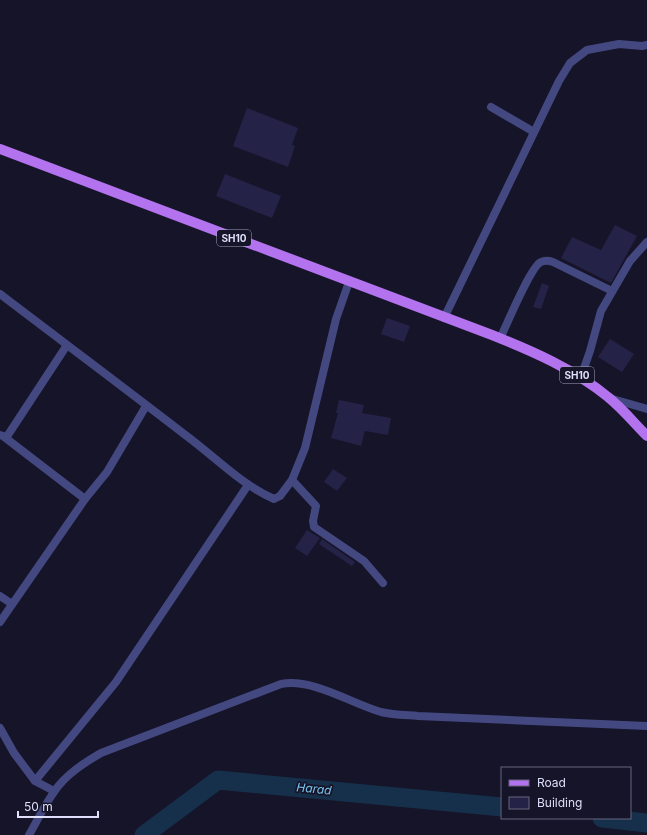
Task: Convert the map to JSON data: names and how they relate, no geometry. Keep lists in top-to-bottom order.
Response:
{
  "streets": {
    "main road": ["SH10"]
  },
  "water": ["Harad"],
  "legend": ["Road", "Building"],
  "scale_bar": "50 m"
}
